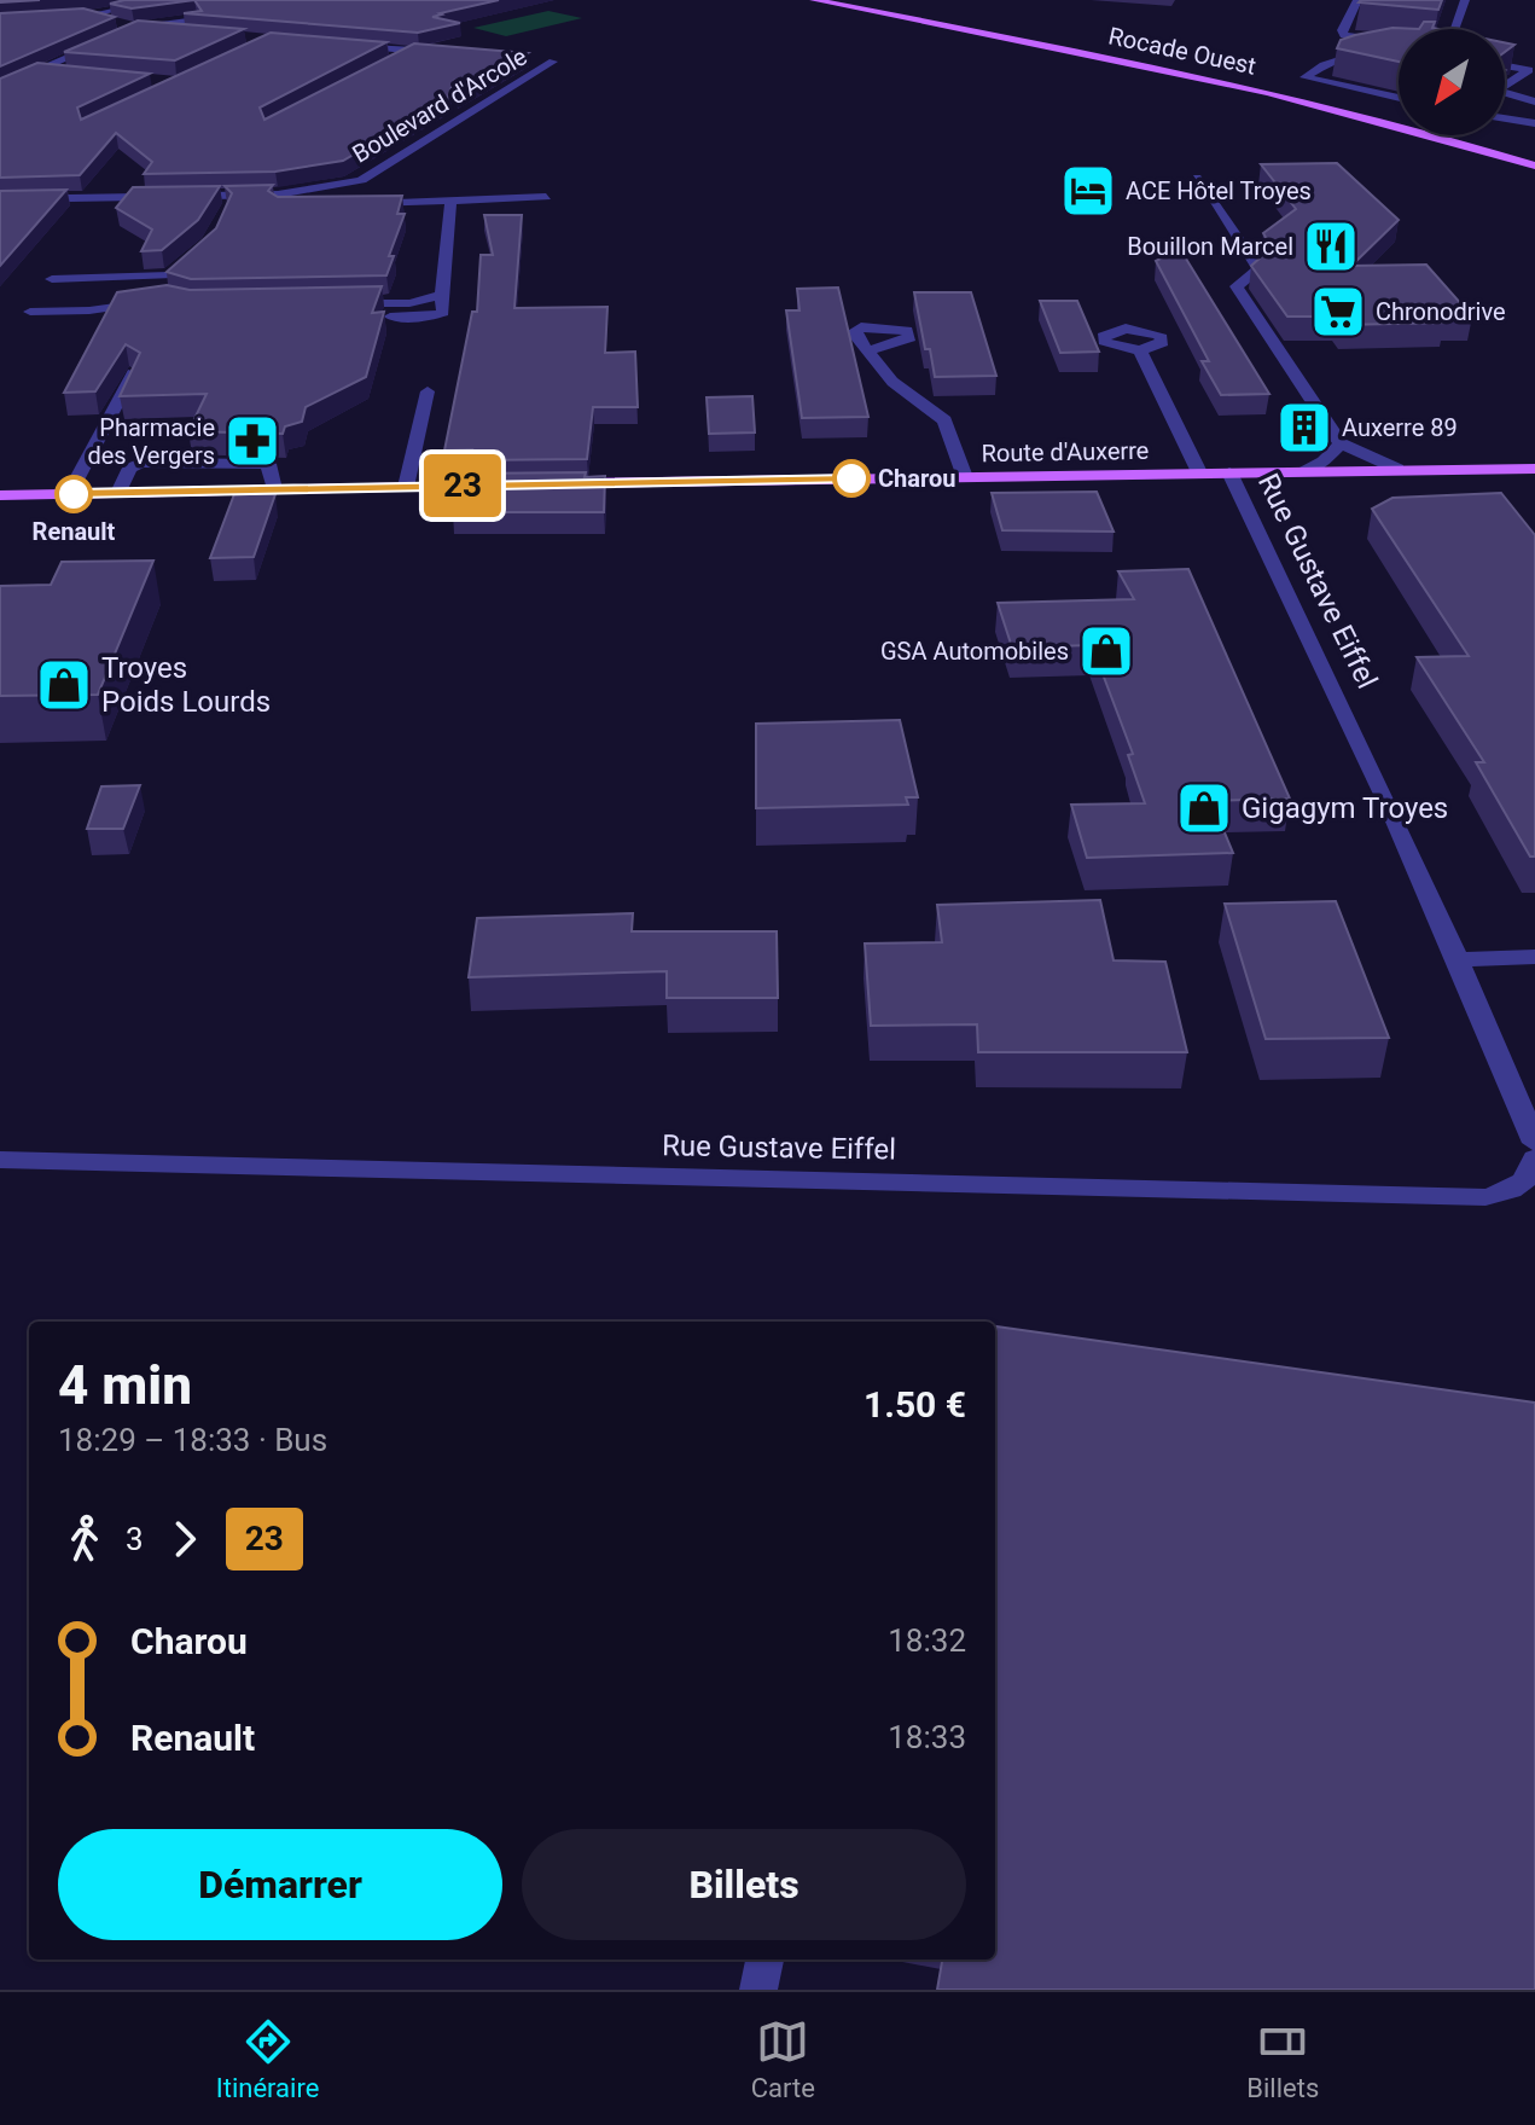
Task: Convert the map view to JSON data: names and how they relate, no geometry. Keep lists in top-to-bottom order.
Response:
{
  "streets": {
    "main road": ["Rocade Ouest", "Route d'Auxerre"],
    "street": ["Boulevard d'Arcole", "Rue Gustave Eiffel"]
  },
  "crossings": [
    ["Route d'Auxerre", "Rue Gustave Eiffel"]
  ],
  "places": {
    "hotel": ["ACE Hôtel Troyes"],
    "restaurant": ["Bouillon Marcel"],
    "supermarket": ["Chronodrive"],
    "building": ["Auxerre 89"],
    "pharmacy": ["Pharmacie des Vergers"],
    "other": ["Charou", "Renault"],
    "shop": ["GSA Automobiles", "Troyes Poids Lourds", "Gigagym Troyes"]
  },
  "lines": ["bus line 23"],
  "north": "bottom left",
  "page": {
    "on_map": "23",
    "heading": ["4 min", "18:29 – 18:33 · Bus", "1.50 €"],
    "legs": ["3", "23"],
    "list": [
      {
        "name": "Charou",
        "value": "18:32"
      },
      {
        "name": "Renault",
        "value": "18:33"
      }
    ],
    "buttons": ["Démarrer", "Billets"],
    "tabs": ["Itinéraire", "Carte", "Billets"]
  }
}
